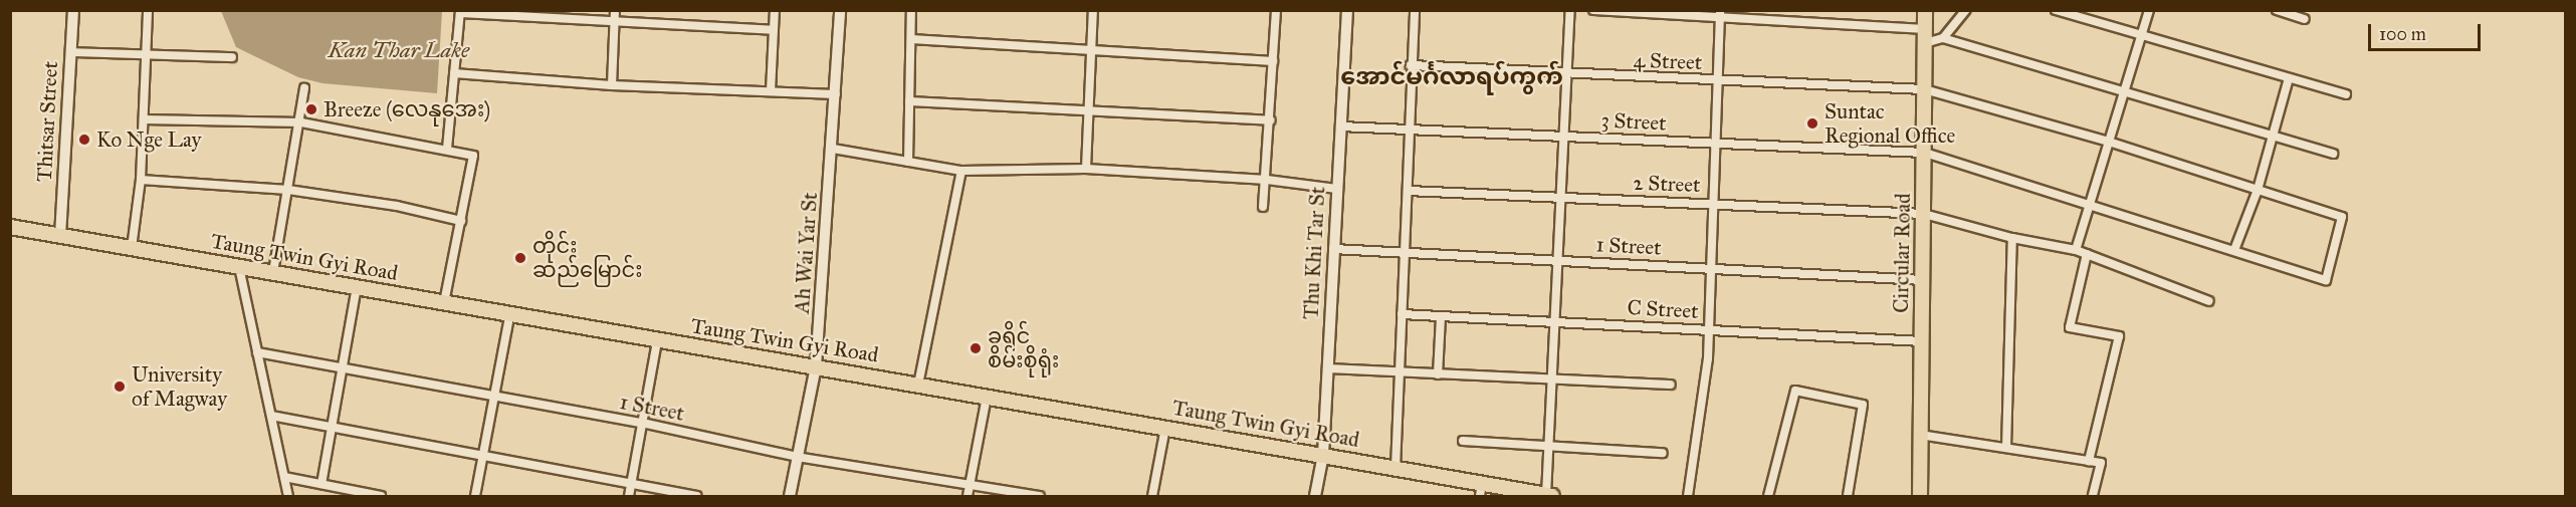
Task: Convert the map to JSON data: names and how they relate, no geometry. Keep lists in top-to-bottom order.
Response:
{
  "streets": {
    "main road": ["Circular Road", "Taung Twin Gyi Road"],
    "street": [
      "4 Street",
      "Thitsar Street",
      "3 Street",
      "2 Street",
      "1 Street",
      "Ah Wai Yar St",
      "Thu Khi Tar St",
      "C Street"
    ]
  },
  "crossings": [
    ["4 Street", "Circular Road"],
    ["Thitsar Street", "Taung Twin Gyi Road"],
    ["3 Street", "Thu Khi Tar St"],
    ["3 Street", "Circular Road"],
    ["2 Street", "Circular Road"],
    ["1 Street", "Ah Wai Yar St"],
    ["1 Street", "Thu Khi Tar St"],
    ["1 Street", "Circular Road"],
    ["Ah Wai Yar St", "Taung Twin Gyi Road"],
    ["Thu Khi Tar St", "Taung Twin Gyi Road"],
    ["Circular Road", "C Street"]
  ],
  "districts": ["အောင်မင်္ဂလာရပ်ကွက်"],
  "water": ["Kan Thar Lake"],
  "places": [
    "Breeze (လေနုအေး)",
    "Suntac Regional Office",
    "Ko Nge Lay",
    "တိုင်း ဆည်မြောင်း",
    "ခရိုင် စိမ်းစိုရုံး",
    "University of Magway"
  ],
  "scale_bar": "100 m"
}
